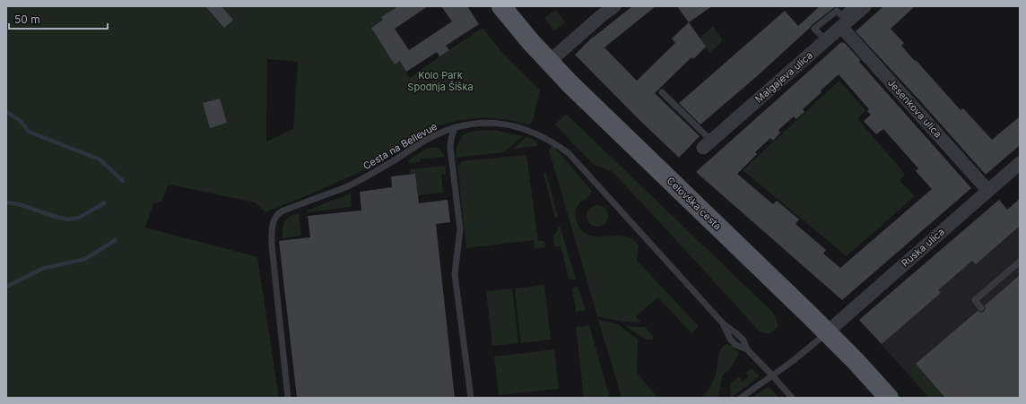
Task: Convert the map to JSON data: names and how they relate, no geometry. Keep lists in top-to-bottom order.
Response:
{
  "streets": {
    "main road": ["Celovška cesta"],
    "street": ["Malgajeva ulica", "Jesenkova ulica", "Ruska ulica"],
    "lane": ["Cesta na Bellevue"]
  },
  "crossings": [
    ["Malgajeva ulica", "Jesenkova ulica"],
    ["Jesenkova ulica", "Ruska ulica"],
    ["Celovška cesta", "Ruska ulica"]
  ],
  "parks": ["Kolo Park Spodnja Šiška"],
  "scale_bar": "50 m"
}
